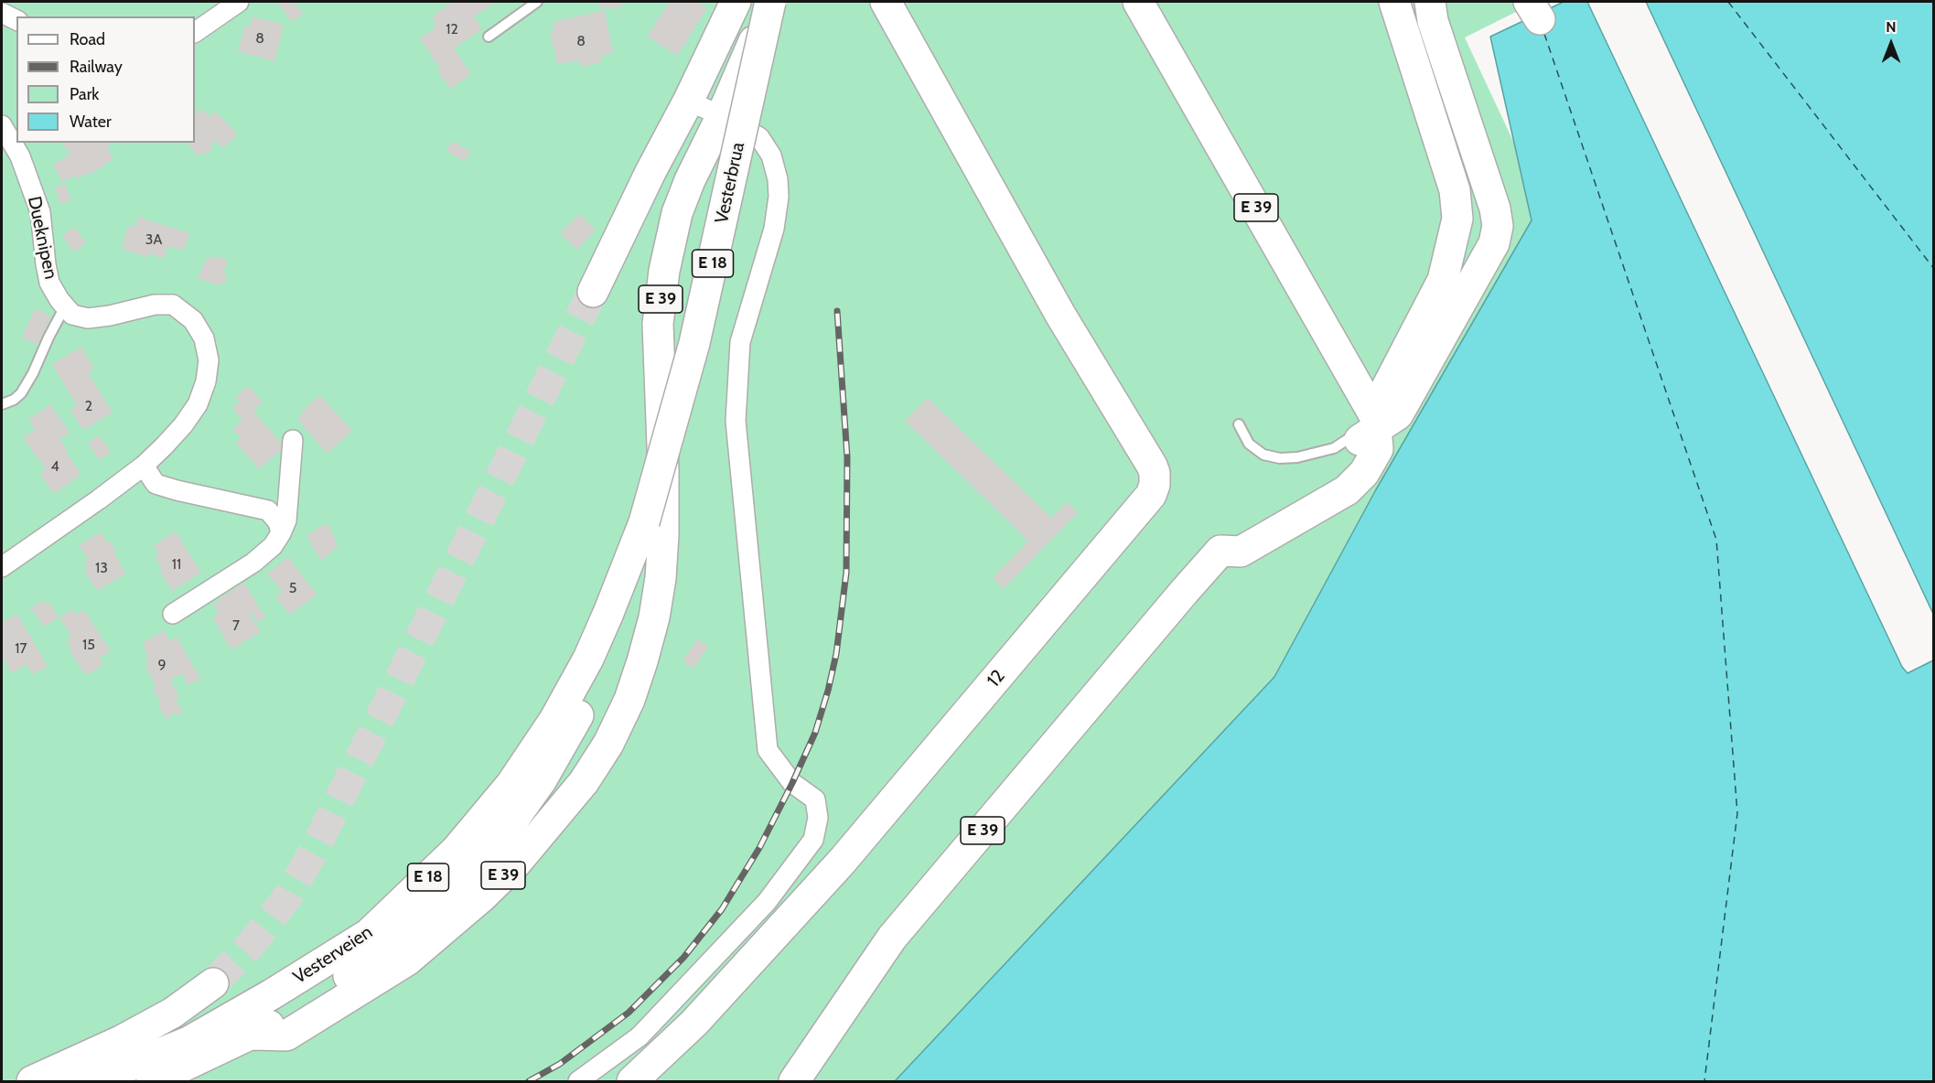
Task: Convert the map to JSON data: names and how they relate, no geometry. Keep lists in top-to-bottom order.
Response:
{
  "streets": {
    "highway": [
      "Vesterbrua",
      "E 39",
      "E 18",
      "12",
      "Vesterveien"
    ],
    "street": ["Dueknipen"]
  },
  "crossings": [
    ["Vesterbrua", "E 39"],
    ["Vesterbrua", "Vesterveien"],
    ["E 39", "Vesterveien"]
  ],
  "house_numbers": [
    "12",
    "8",
    "8",
    "3A",
    "2",
    "4",
    "11",
    "13",
    "5",
    "7",
    "15",
    "17",
    "9"
  ],
  "legend": [
    "Road",
    "Railway",
    "Park",
    "Water"
  ],
  "north": "top"
}
